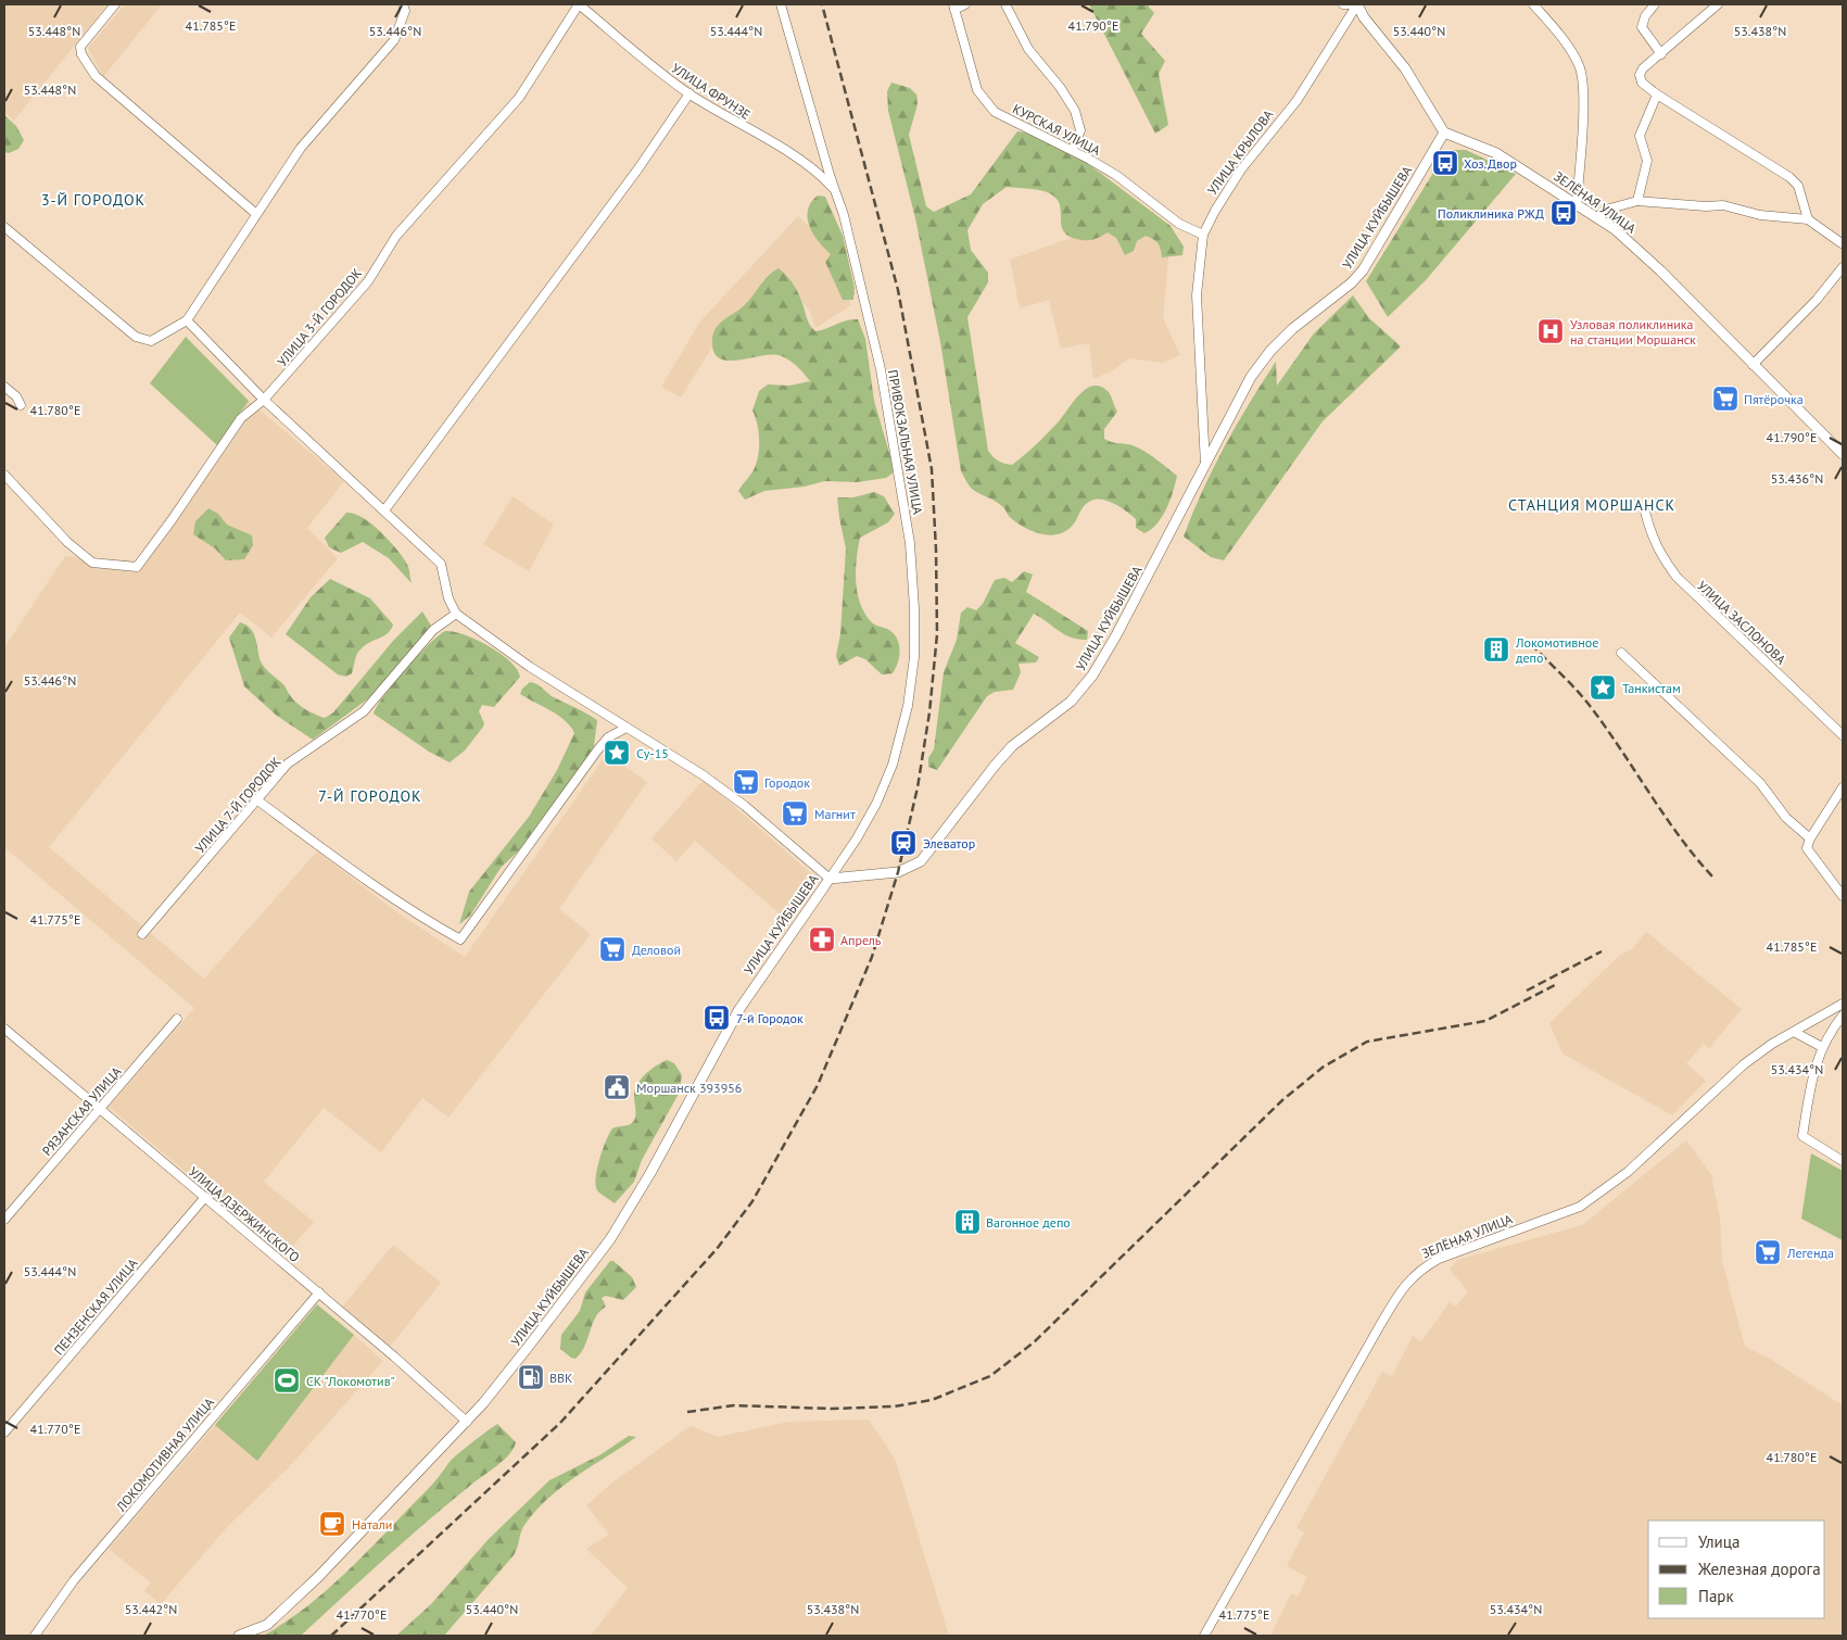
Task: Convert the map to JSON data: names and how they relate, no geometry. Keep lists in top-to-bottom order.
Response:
{
  "streets": {
    "street": [
      "УЛИЦА ФРУНЗЕ",
      "КУРСКАЯ УЛИЦА",
      "УЛИЦА КРЫЛОВА",
      "ЗЕЛЁНАЯ УЛИЦА",
      "УЛИЦА КУЙБЫШЕВА",
      "УЛИЦА 3-Й ГОРОДОК",
      "ПРИВОКЗАЛЬНАЯ УЛИЦА",
      "УЛИЦА ЗАСЛОНОВА",
      "УЛИЦА 7-Й ГОРОДОК",
      "РЯЗАНСКАЯ УЛИЦА",
      "УЛИЦА ДЗЕРЖИНСКОГО",
      "ПЕНЗЕНСКАЯ УЛИЦА",
      "ЛОКОМОТИВНАЯ УЛИЦА"
    ]
  },
  "crossings": [
    ["УЛИЦА ФРУНЗЕ", "УЛИЦА 3-Й ГОРОДОК"],
    ["УЛИЦА ФРУНЗЕ", "ПРИВОКЗАЛЬНАЯ УЛИЦА"],
    ["КУРСКАЯ УЛИЦА", "УЛИЦА КРЫЛОВА"],
    ["УЛИЦА КРЫЛОВА", "УЛИЦА КУЙБЫШЕВА"],
    ["ЗЕЛЁНАЯ УЛИЦА", "УЛИЦА КУЙБЫШЕВА"],
    ["УЛИЦА КУЙБЫШЕВА", "ПРИВОКЗАЛЬНАЯ УЛИЦА"],
    ["УЛИЦА КУЙБЫШЕВА", "УЛИЦА ДЗЕРЖИНСКОГО"],
    ["РЯЗАНСКАЯ УЛИЦА", "УЛИЦА ДЗЕРЖИНСКОГО"],
    ["УЛИЦА ДЗЕРЖИНСКОГО", "ПЕНЗЕНСКАЯ УЛИЦА"],
    ["УЛИЦА ДЗЕРЖИНСКОГО", "ЛОКОМОТИВНАЯ УЛИЦА"]
  ],
  "districts": ["3-Й ГОРОДОК", "СТАНЦИЯ МОРШАНСК", "7-Й ГОРОДОК"],
  "places": {
    "bus stop": ["Хоз.Двор", "Поликлиника РЖД", "7-й Городок"],
    "hospital": ["Узловая поликлиника на станции Моршанск"],
    "supermarket": [
      "Пятёрочка",
      "Городок",
      "Магнит",
      "Деловой",
      "Легенда"
    ],
    "building": ["Локомотивное депо", "Вагонное депо"],
    "place": ["Танкистам", "Су-15"],
    "station": ["Элеватор"],
    "pharmacy": ["Апрель"],
    "public building": ["Моршанск 393956"],
    "fuel station": ["ВВК"],
    "sports": ["СК \"Локомотив\""],
    "cafe": ["Натали"]
  },
  "legend": ["Улица", "Железная дорога", "Парк"],
  "coordinates": [
    "41.785°E",
    "41.790°E",
    "53.448°N",
    "53.446°N",
    "53.444°N",
    "53.440°N",
    "53.438°N",
    "41.780°E",
    "53.436°N",
    "41.775°E",
    "53.434°N",
    "41.770°E",
    "53.442°N"
  ]
}
